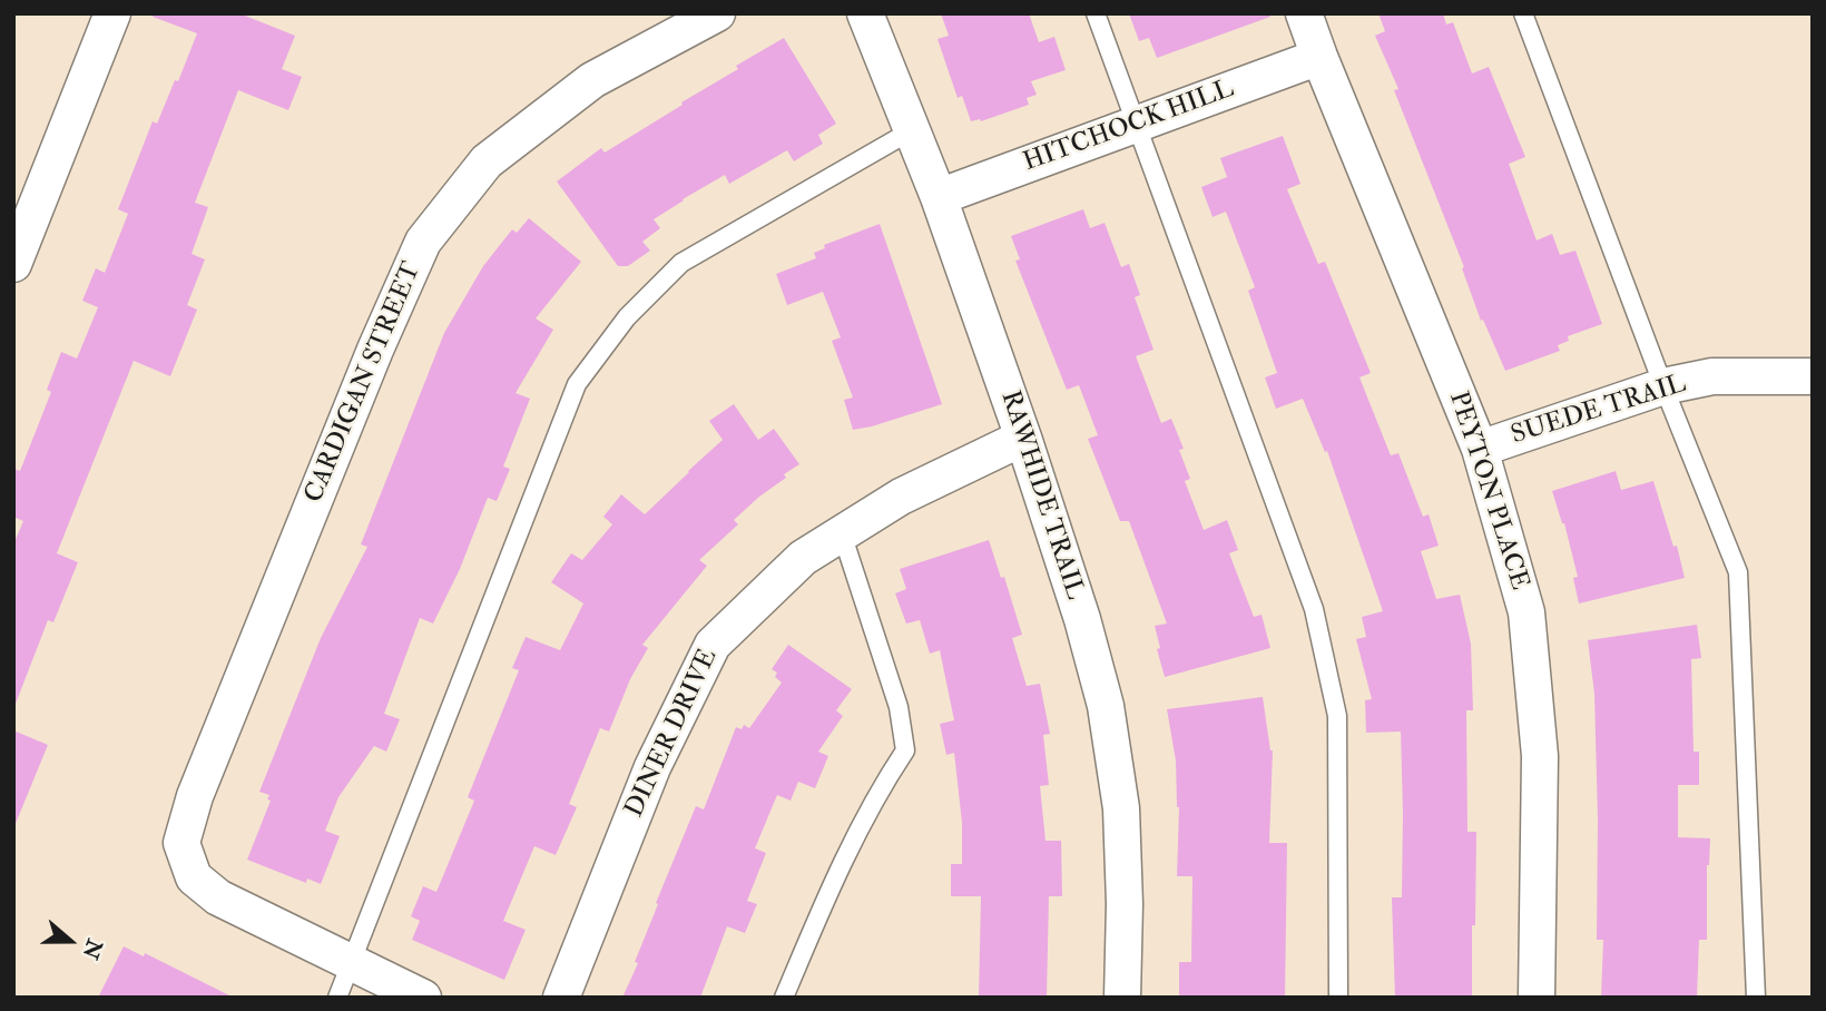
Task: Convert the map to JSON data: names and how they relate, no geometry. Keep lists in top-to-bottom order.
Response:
{
  "streets": {
    "street": [
      "HITCHOCK HILL",
      "CARDIGAN STREET",
      "SUEDE TRAIL",
      "PEYTON PLACE",
      "RAWHIDE TRAIL",
      "DINER DRIVE"
    ]
  },
  "crossings": [
    ["HITCHOCK HILL", "PEYTON PLACE"],
    ["HITCHOCK HILL", "RAWHIDE TRAIL"],
    ["SUEDE TRAIL", "PEYTON PLACE"],
    ["RAWHIDE TRAIL", "DINER DRIVE"]
  ],
  "north": "right"
}
